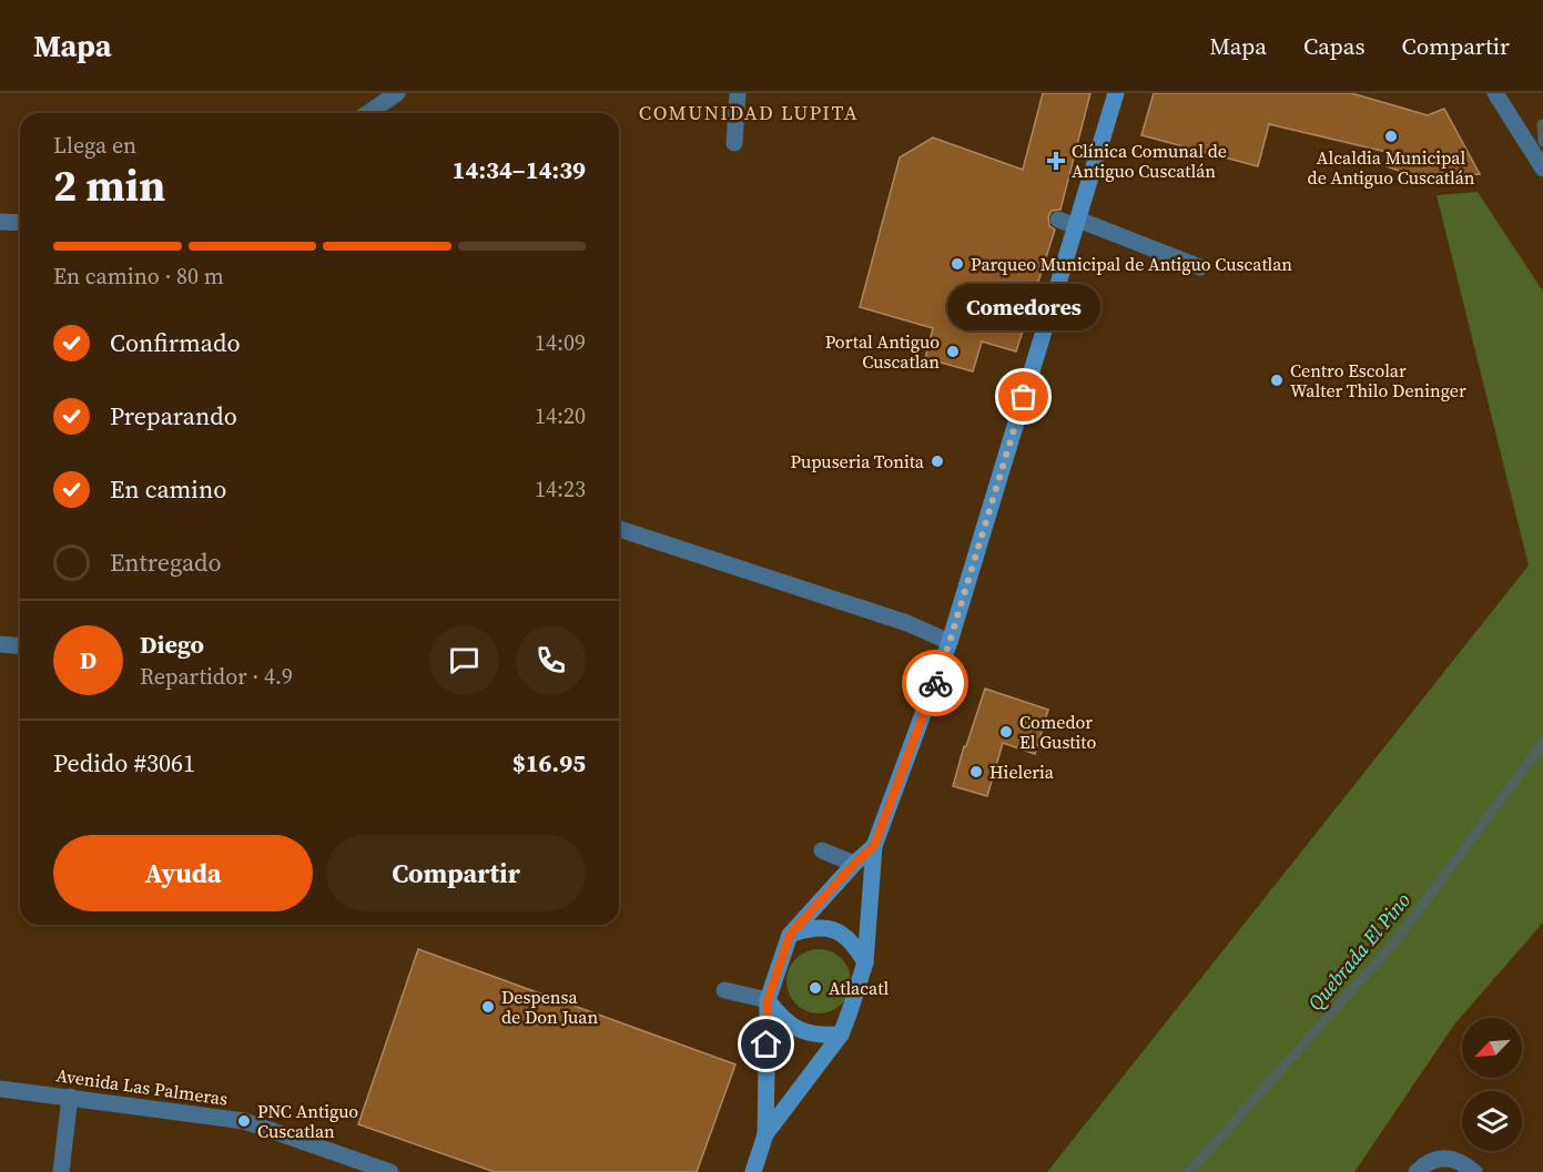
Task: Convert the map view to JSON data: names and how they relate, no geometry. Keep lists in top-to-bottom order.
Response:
{
  "streets": {
    "street": ["Avenida Las Palmeras"]
  },
  "districts": ["COMUNIDAD LUPITA"],
  "water": ["Quebrada El Pino"],
  "places": {
    "other": [
      "Alcaldia Municipal de Antiguo Cuscatlán",
      "Parqueo Municipal de Antiguo Cuscatlan",
      "Portal Antiguo Cuscatlan",
      "Centro Escolar Walter Thilo Deninger",
      "Comedores",
      "Pupuseria Tonita",
      "Comedor El Gustito",
      "Hieleria",
      "Atlacatl",
      "Despensa de Don Juan",
      "PNC Antiguo Cuscatlan"
    ],
    "health": ["Clínica Comunal de Antiguo Cuscatlán"]
  },
  "north": "bottom left",
  "page": {
    "header": "Mapa",
    "nav": ["Mapa", "Capas", "Compartir"],
    "heading": ["2 min", "Llega en", "14:34–14:39"],
    "panel": [
      "Diego",
      "Repartidor · 4.9",
      "Pedido #3061",
      "$16.95"
    ],
    "bar": "En camino · 80 m",
    "bubble": "Comedores",
    "list": [
      ["Confirmado", "14:09"],
      ["Preparando", "14:20"],
      ["En camino", "14:23"],
      "Entregado"
    ],
    "round": "D",
    "buttons": ["Ayuda", "Compartir"]
  }
}
